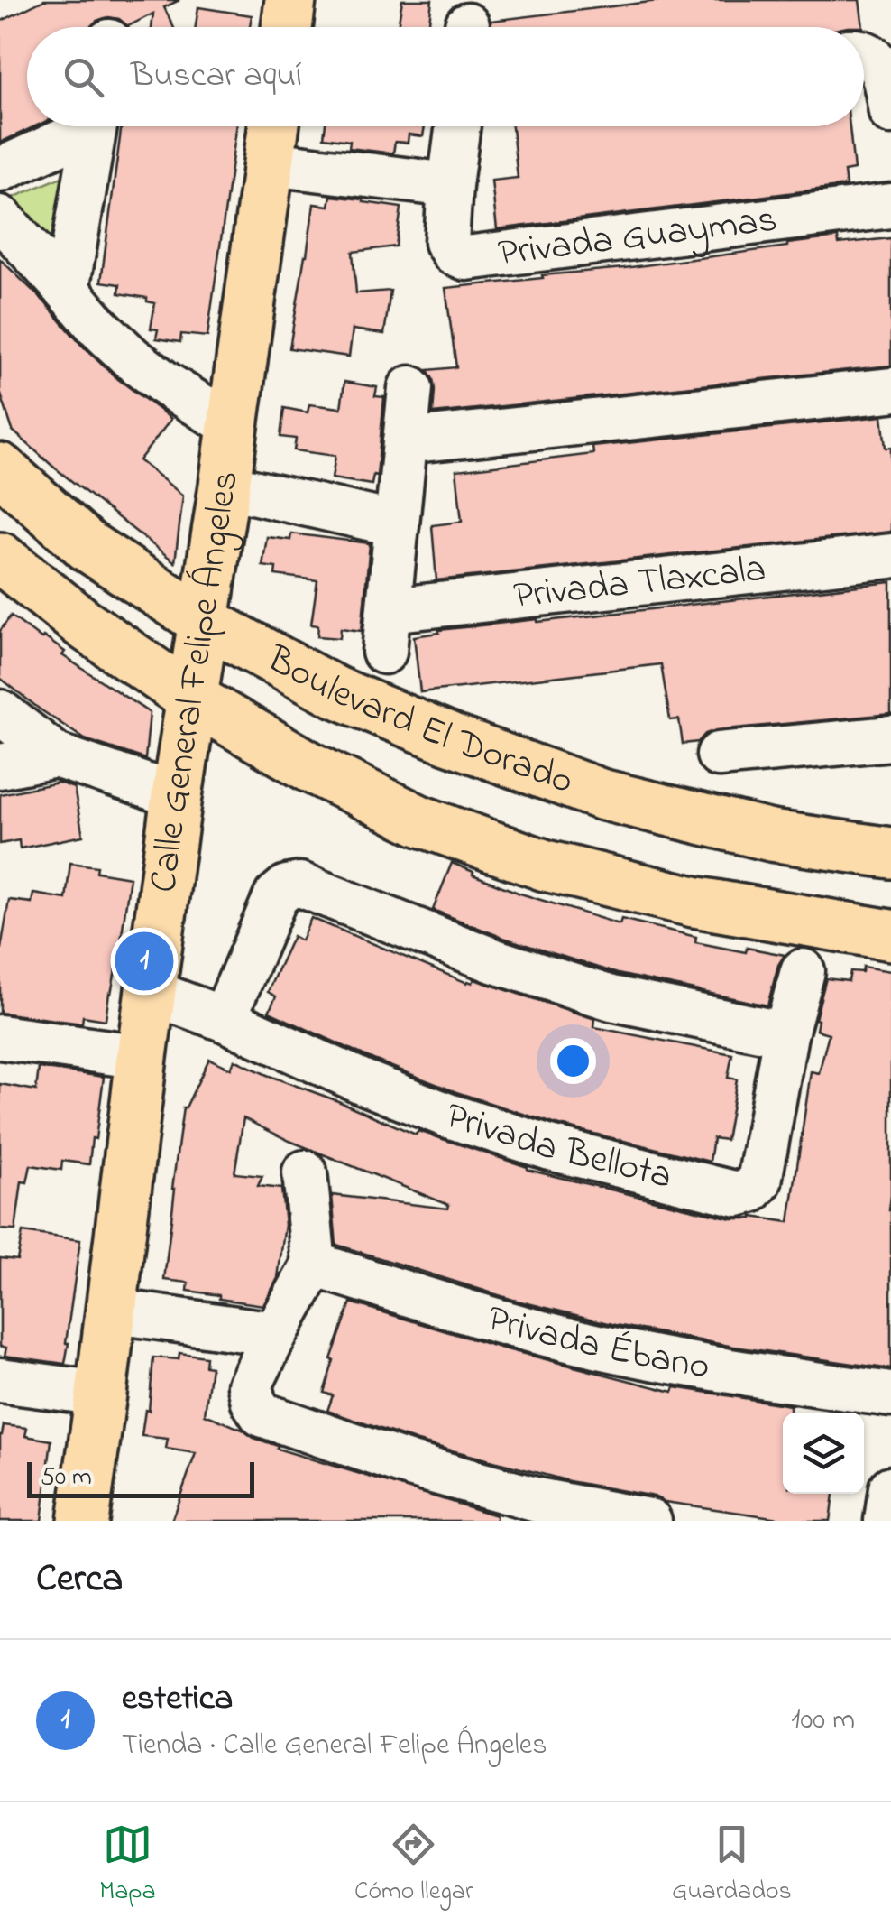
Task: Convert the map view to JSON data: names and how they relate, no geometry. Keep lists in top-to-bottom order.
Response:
{
  "streets": {
    "main road": ["Calle General Felipe Ángeles", "Boulevard El Dorado"],
    "street": [
      "Privada Guaymas",
      "Privada Tlaxcala",
      "Privada Bellota",
      "Privada Ébano"
    ]
  },
  "crossings": [
    ["Calle General Felipe Ángeles", "Boulevard El Dorado"],
    ["Calle General Felipe Ángeles", "Privada Bellota"]
  ],
  "scale_bar": "50 m",
  "page": {
    "search": "Buscar aquí",
    "pins": "1",
    "scale": "50 m",
    "heading": "Cerca",
    "list": [
      {
        "mark": "1",
        "name": "estetica",
        "note": "Tienda · Calle General Felipe Ángeles",
        "value": "100 m"
      }
    ],
    "nav": ["Mapa", "Cómo llegar", "Guardados"]
  }
}
